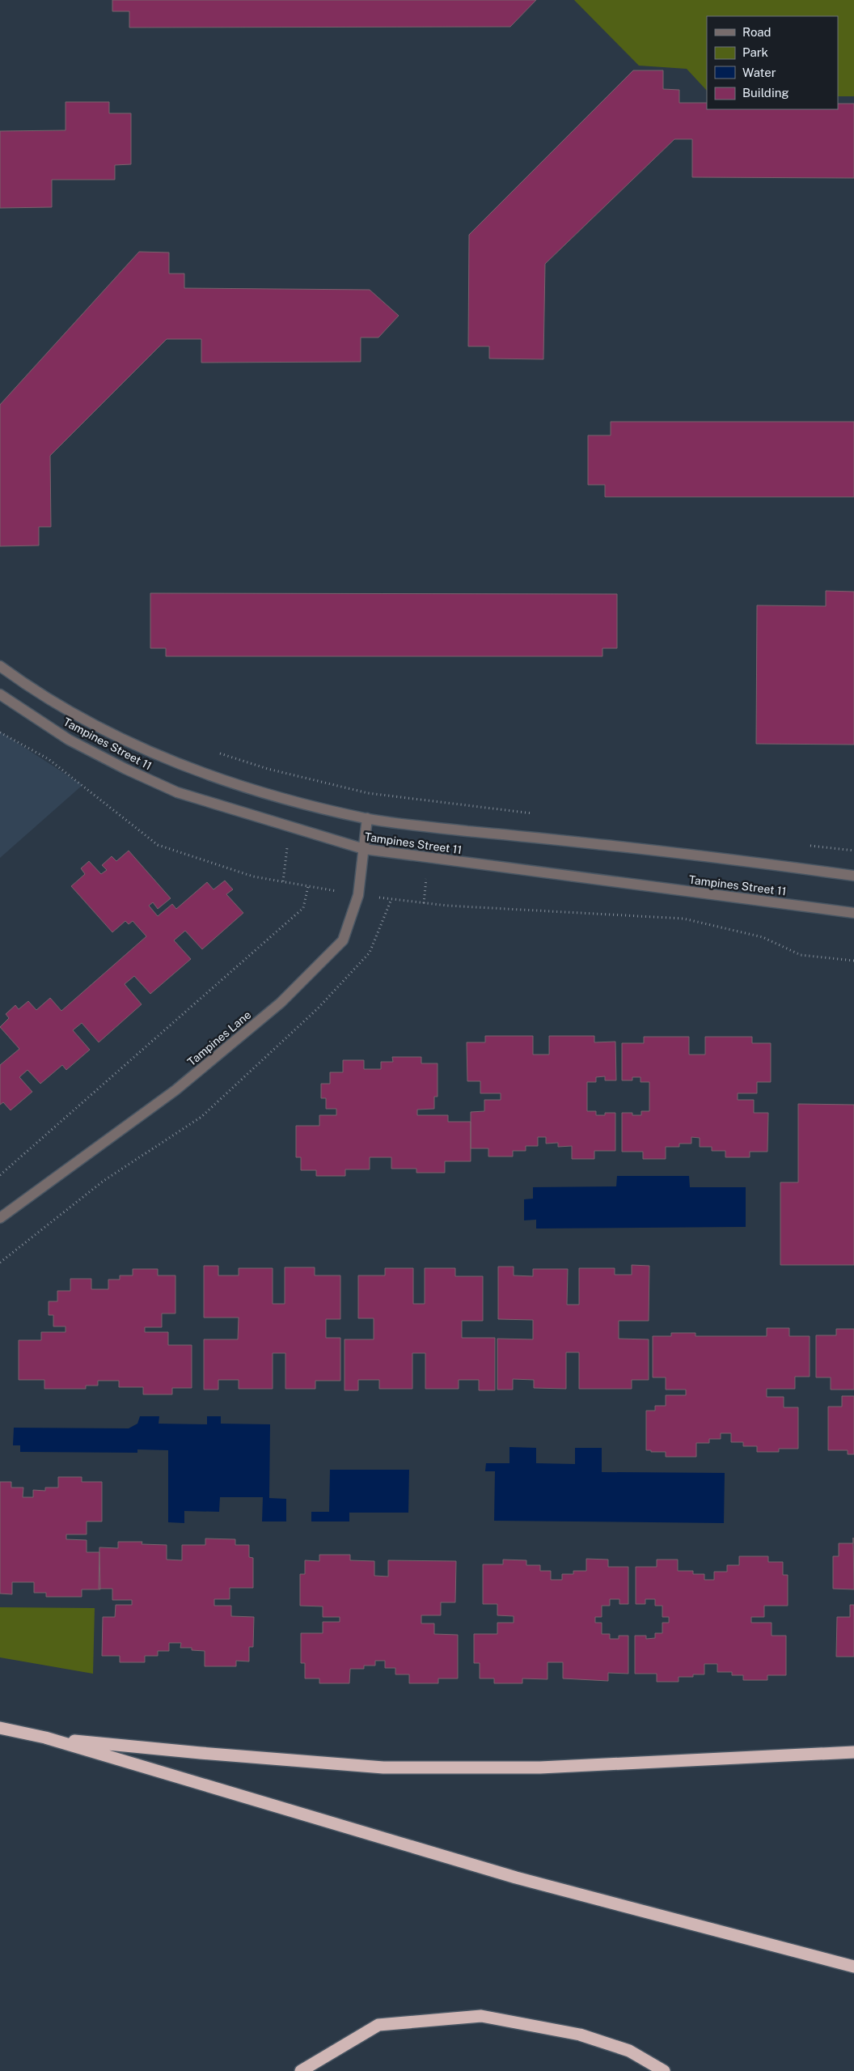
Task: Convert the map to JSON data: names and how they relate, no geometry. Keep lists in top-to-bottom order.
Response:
{
  "streets": {
    "street": ["Tampines Street 11", "Tampines Lane"]
  },
  "crossings": [
    ["Tampines Street 11", "Tampines Lane"]
  ],
  "legend": [
    "Road",
    "Park",
    "Water",
    "Building"
  ]
}
